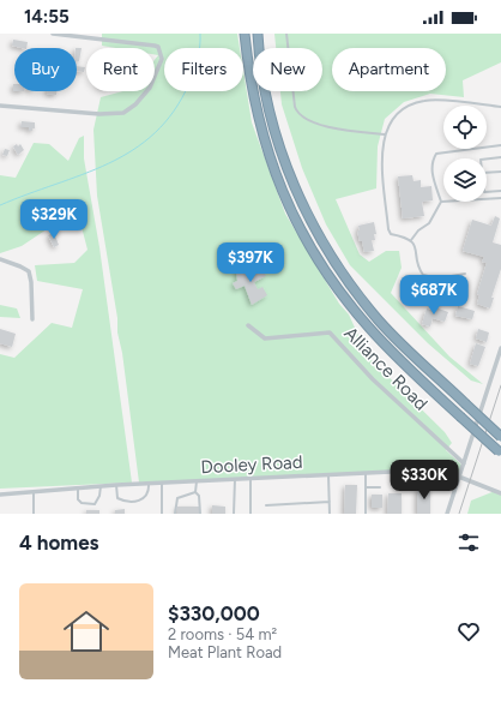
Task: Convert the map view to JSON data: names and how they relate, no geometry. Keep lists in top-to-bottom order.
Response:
{
  "streets": {
    "street": ["Alliance Road", "Dooley Road"]
  },
  "page": {
    "status": "14:55",
    "chip": [
      "Buy",
      "Rent",
      "Filters",
      "New",
      "Apartment"
    ],
    "price": [
      "$329K",
      "$397K",
      "$687K",
      "$330K"
    ],
    "heading": "4 homes",
    "list": [
      {
        "name": "$330,000",
        "note": "2 rooms · 54 m² · Meat Plant Road"
      }
    ]
  }
}
